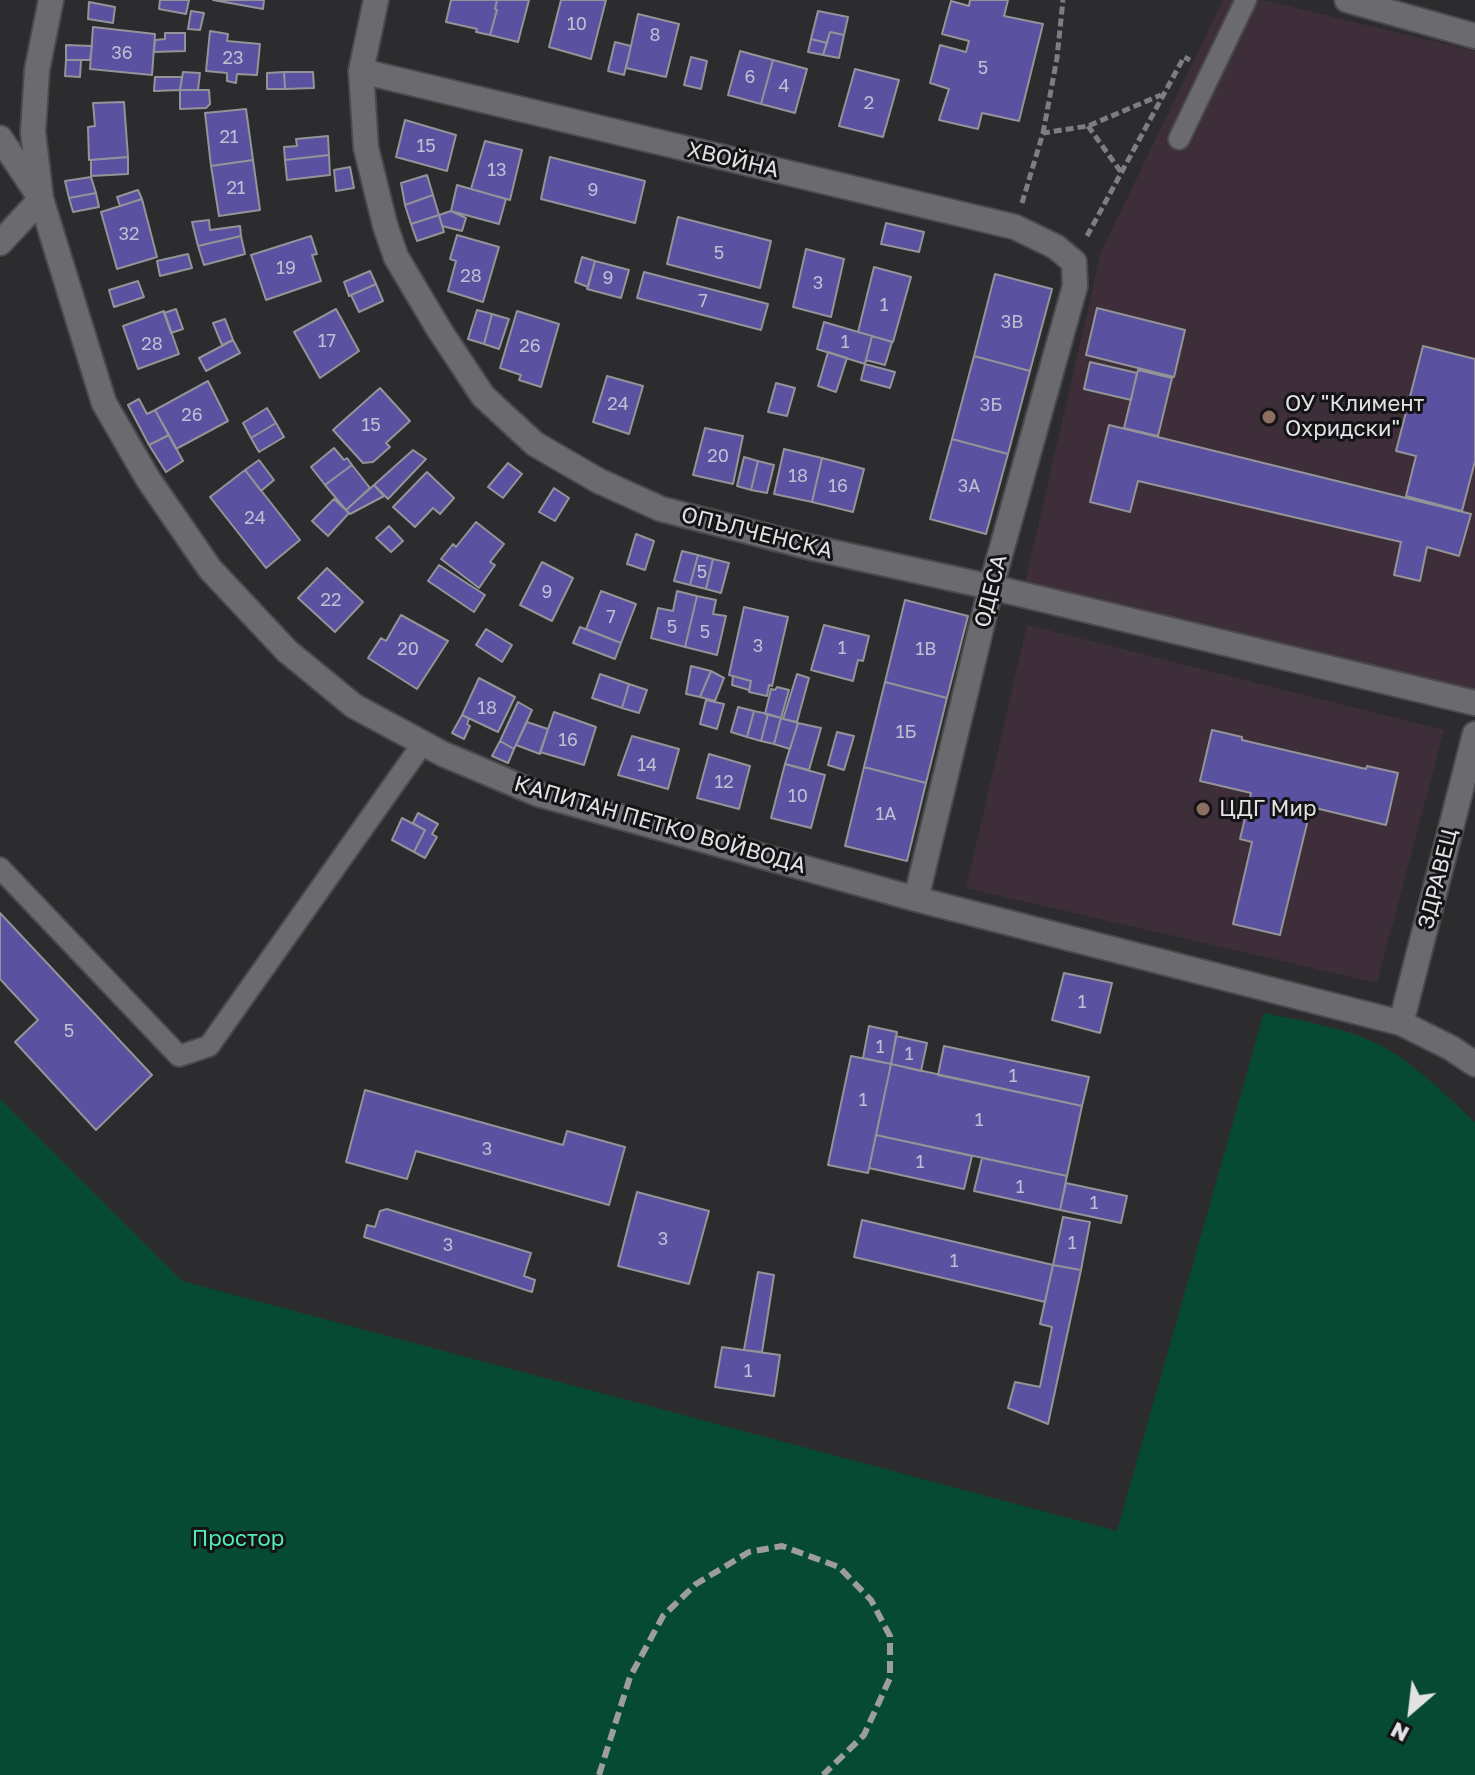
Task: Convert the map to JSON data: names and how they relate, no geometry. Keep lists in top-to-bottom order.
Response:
{
  "streets": {
    "street": [
      "ХВОЙНА",
      "ОПЪЛЧЕНСКА",
      "ОДЕСА",
      "КАПИТАН ПЕТКО ВОЙВОДА",
      "ЗДРАВЕЦ"
    ]
  },
  "crossings": [
    ["ХВОЙНА", "ОПЪЛЧЕНСКА"],
    ["ХВОЙНА", "ОДЕСА"],
    ["ОПЪЛЧЕНСКА", "ОДЕСА"],
    ["ОДЕСА", "КАПИТАН ПЕТКО ВОЙВОДА"],
    ["КАПИТАН ПЕТКО ВОЙВОДА", "ЗДРАВЕЦ"]
  ],
  "parks": ["Простор"],
  "places": ["ОУ \"Климент Охридски\"", "ЦДГ Мир"],
  "house_numbers": [
    "10",
    "8",
    "36",
    "23",
    "5",
    "6",
    "4",
    "2",
    "21",
    "15",
    "13",
    "21",
    "9",
    "32",
    "5",
    "19",
    "28",
    "9",
    "3",
    "7",
    "1",
    "3В",
    "17",
    "1",
    "28",
    "26",
    "24",
    "3Б",
    "26",
    "15",
    "20",
    "18",
    "16",
    "3А",
    "24",
    "5",
    "9",
    "22",
    "7",
    "5",
    "5",
    "3",
    "1",
    "20",
    "1В",
    "18",
    "1Б",
    "16",
    "14",
    "12",
    "10",
    "1А",
    "1",
    "5",
    "1",
    "1",
    "1",
    "1",
    "1",
    "3",
    "1",
    "1",
    "1",
    "3",
    "1",
    "3",
    "1",
    "1"
  ],
  "north": "bottom left"
}
